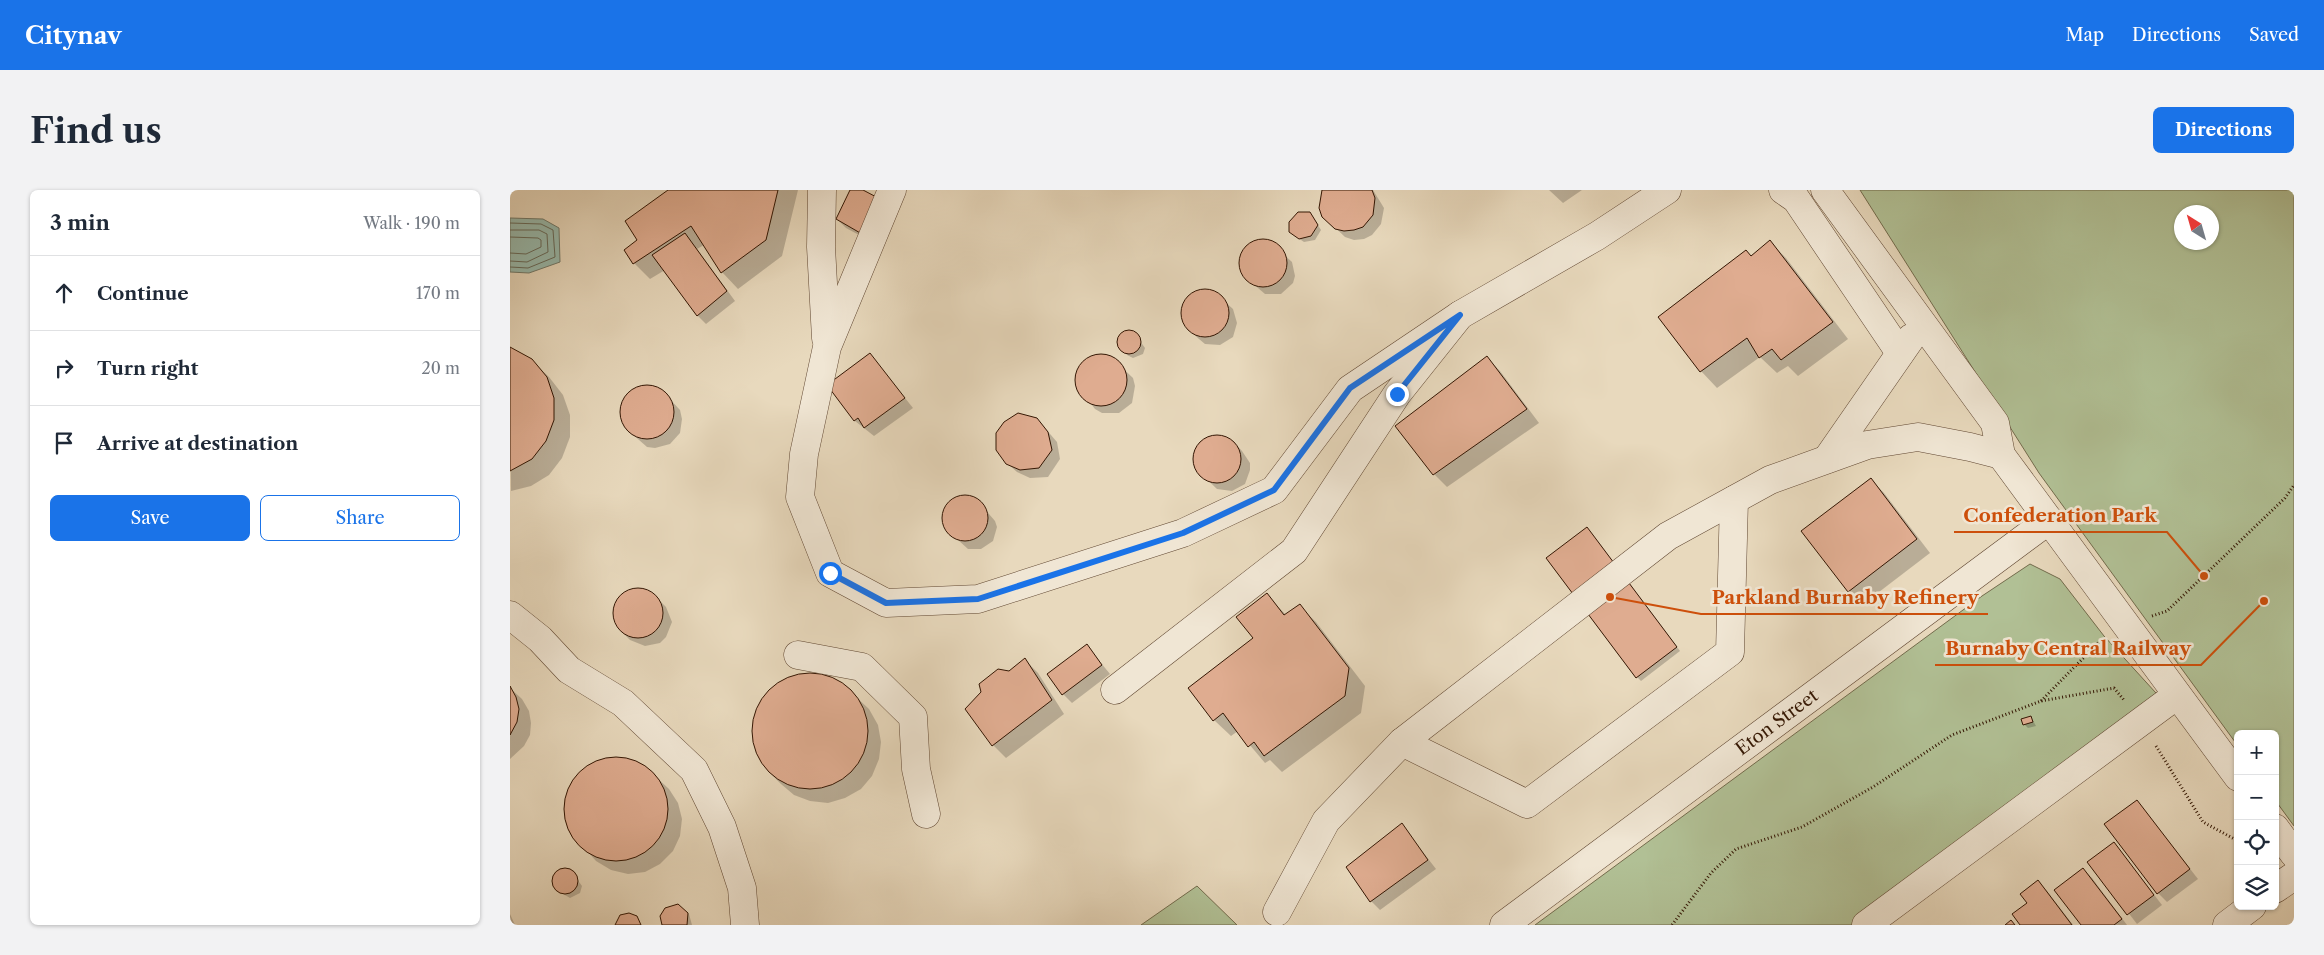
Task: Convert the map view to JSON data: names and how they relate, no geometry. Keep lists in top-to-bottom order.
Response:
{
  "streets": {
    "street": ["Eton Street"]
  },
  "places": ["Confederation Park", "Parkland Burnaby Refinery", "Burnaby Central Railway"],
  "north": "top left",
  "page": {
    "header": "Citynav",
    "nav": ["Map", "Directions", "Saved"],
    "buttons": [
      "Directions",
      ["Save", "Share"]
    ],
    "title": "Find us",
    "heading": ["3 min", "Walk · 190 m"],
    "list": [
      ["Continue", "170 m"],
      ["Turn right", "20 m"],
      "Arrive at destination"
    ],
    "map_buttons": ["+", "−"]
  }
}
